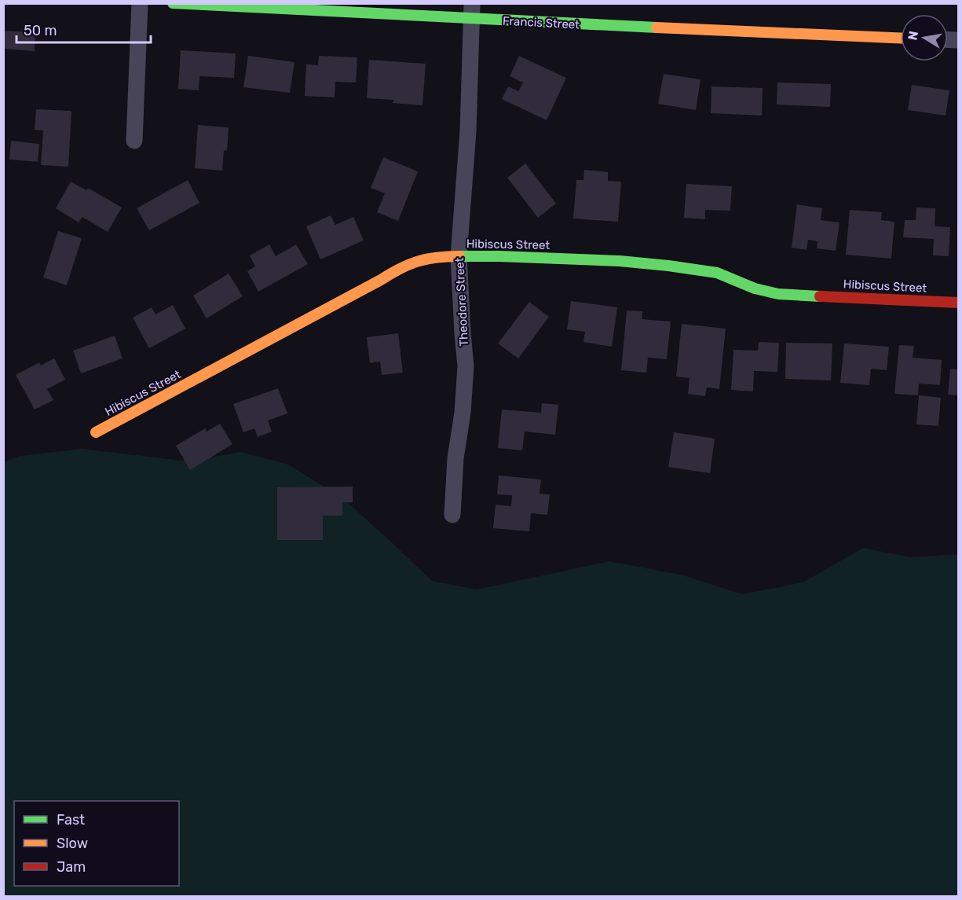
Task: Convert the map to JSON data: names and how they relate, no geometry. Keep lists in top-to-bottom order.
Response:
{
  "streets": {
    "street": ["Francis Street", "Hibiscus Street", "Theodore Street"]
  },
  "crossings": [
    ["Francis Street", "Theodore Street"],
    ["Hibiscus Street", "Theodore Street"]
  ],
  "legend": ["Fast", "Slow", "Jam"],
  "scale_bar": "50 m",
  "north": "left"
}
